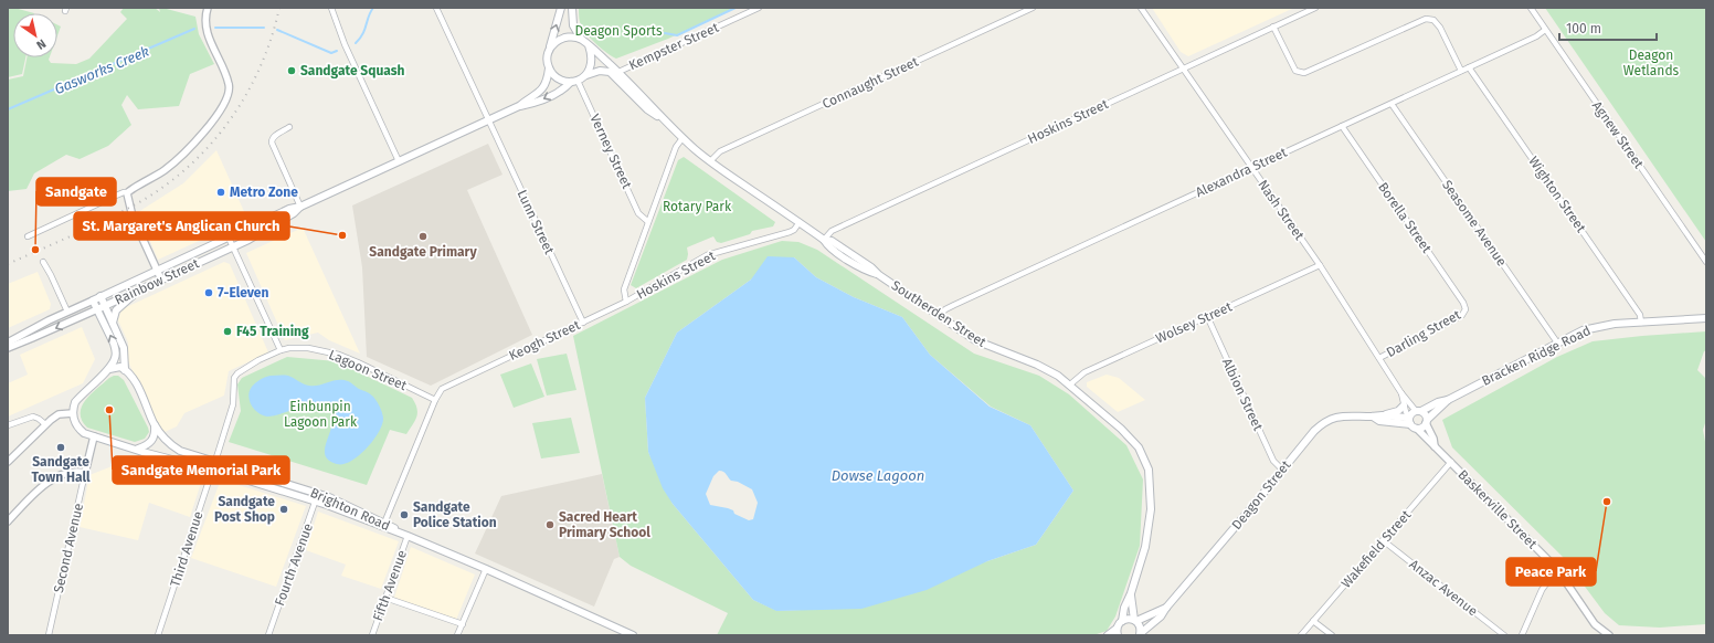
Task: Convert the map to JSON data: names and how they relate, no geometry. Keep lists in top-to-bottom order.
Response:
{
  "streets": {
    "main road": [
      "Rainbow Street",
      "Southerden Street",
      "Bracken Ridge Road",
      "Deagon Street",
      "Brighton Road"
    ],
    "street": [
      "Kempster Street",
      "Connaught Street",
      "Hoskins Street",
      "Agnew Street",
      "Verney Street",
      "Alexandra Street",
      "Wighton Street",
      "Nash Street",
      "Borella Street",
      "Lunn Street",
      "Seasome Avenue",
      "Wolsey Street",
      "Darling Street",
      "Keogh Street",
      "Lagoon Street",
      "Albion Street",
      "Baskerville Street",
      "Second Avenue",
      "Third Avenue",
      "Wakefield Street",
      "Fourth Avenue",
      "Fifth Avenue",
      "Anzac Avenue"
    ]
  },
  "crossings": [
    ["Kempster Street", "Southerden Street"],
    ["Connaught Street", "Southerden Street"],
    ["Hoskins Street", "Nash Street"],
    ["Hoskins Street", "Southerden Street"],
    ["Hoskins Street", "Keogh Street"],
    ["Agnew Street", "Alexandra Street"],
    ["Verney Street", "Rainbow Street"],
    ["Verney Street", "Southerden Street"],
    ["Alexandra Street", "Wighton Street"],
    ["Alexandra Street", "Nash Street"],
    ["Alexandra Street", "Borella Street"],
    ["Alexandra Street", "Seasome Avenue"],
    ["Alexandra Street", "Southerden Street"],
    ["Wighton Street", "Bracken Ridge Road"],
    ["Nash Street", "Wolsey Street"],
    ["Nash Street", "Darling Street"],
    ["Nash Street", "Bracken Ridge Road"],
    ["Nash Street", "Deagon Street"],
    ["Nash Street", "Baskerville Street"],
    ["Borella Street", "Darling Street"],
    ["Lunn Street", "Rainbow Street"],
    ["Lunn Street", "Keogh Street"],
    ["Seasome Avenue", "Bracken Ridge Road"],
    ["Rainbow Street", "Southerden Street"],
    ["Southerden Street", "Wolsey Street"],
    ["Southerden Street", "Deagon Street"],
    ["Wolsey Street", "Albion Street"],
    ["Keogh Street", "Lagoon Street"],
    ["Keogh Street", "Brighton Road"],
    ["Bracken Ridge Road", "Deagon Street"],
    ["Bracken Ridge Road", "Baskerville Street"],
    ["Lagoon Street", "Brighton Road"],
    ["Lagoon Street", "Third Avenue"],
    ["Albion Street", "Deagon Street"],
    ["Deagon Street", "Baskerville Street"],
    ["Brighton Road", "Second Avenue"],
    ["Brighton Road", "Third Avenue"],
    ["Brighton Road", "Fourth Avenue"],
    ["Brighton Road", "Fifth Avenue"],
    ["Baskerville Street", "Wakefield Street"],
    ["Wakefield Street", "Anzac Avenue"]
  ],
  "water": ["Gasworks Creek", "Dowse Lagoon"],
  "parks": [
    "Deagon Sports",
    "Deagon Wetlands",
    "Rotary Park",
    "Einbunpin Lagoon Park"
  ],
  "places": [
    "Sandgate Squash",
    "Metro Zone",
    "St. Margaret's Anglican Church",
    "Sandgate Primary",
    "Sandgate",
    "7-Eleven",
    "F45 Training",
    "Sandgate Memorial Park",
    "Sandgate Town Hall",
    "Peace Park",
    "Sandgate Post Shop",
    "Sandgate Police Station",
    "Sacred Heart Primary School"
  ],
  "scale_bar": "100 m",
  "north": "bottom right"
}
